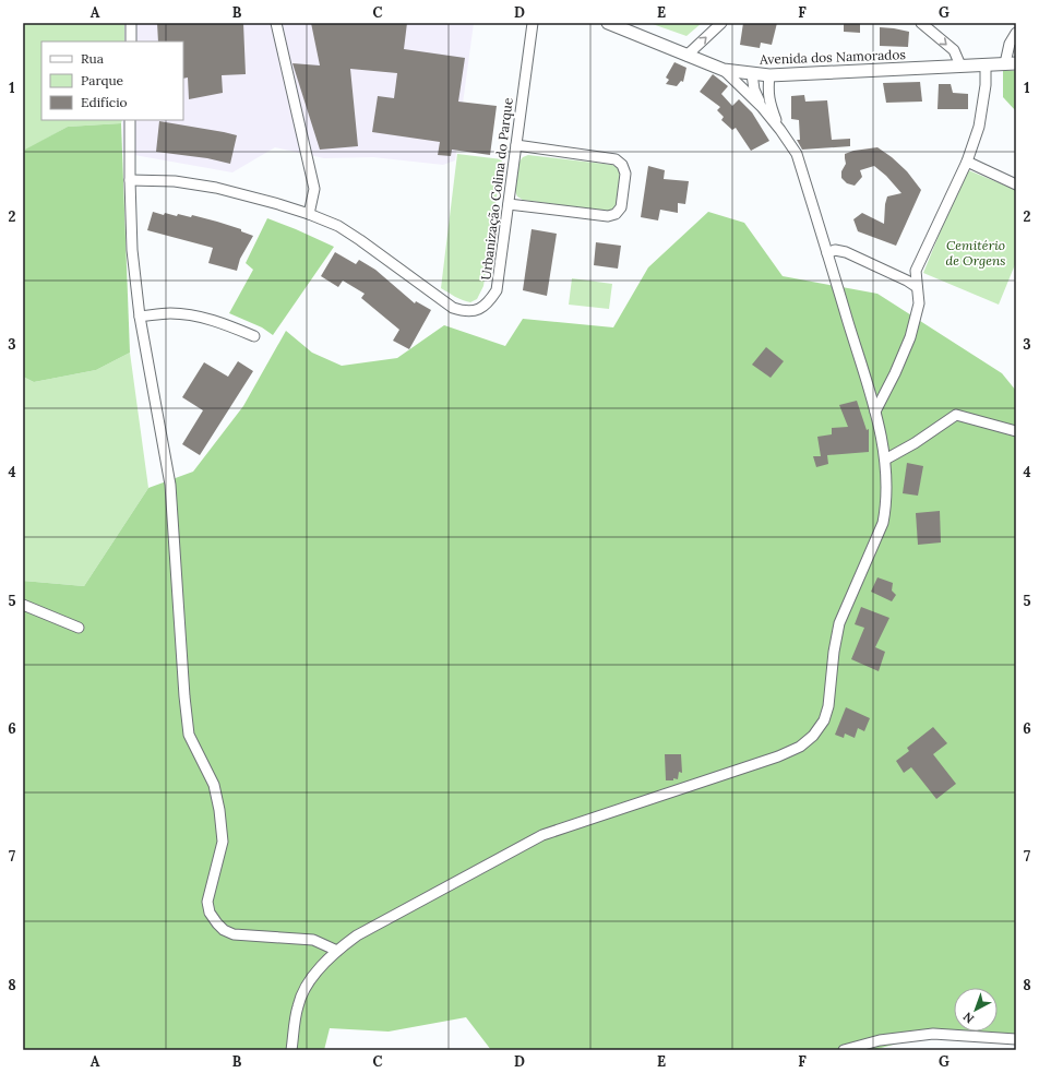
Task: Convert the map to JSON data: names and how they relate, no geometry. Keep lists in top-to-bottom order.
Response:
{
  "streets": {
    "street": ["Avenida dos Namorados", "Urbanização Colina do Parque"]
  },
  "parks": ["Cemitério de Orgens"],
  "legend": ["Rua", "Parque", "Edifício"],
  "north": "bottom left",
  "grid": {
    "columns": [
      "A",
      "B",
      "C",
      "D",
      "E",
      "F",
      "G"
    ],
    "rows": [
      "1",
      "2",
      "3",
      "4",
      "5",
      "6",
      "7",
      "8"
    ]
  }
}
